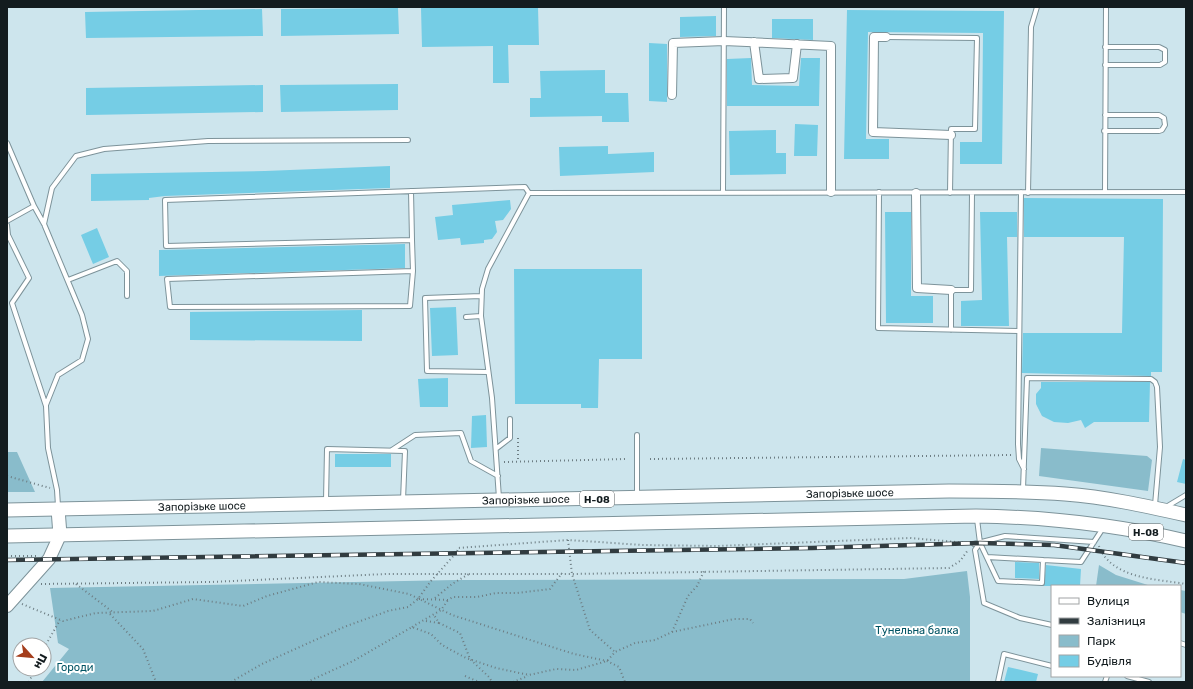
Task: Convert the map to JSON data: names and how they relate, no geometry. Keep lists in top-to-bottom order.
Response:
{
  "streets": {
    "main road": ["Запорізьке шосе", "Н-08"]
  },
  "parks": ["Тунельна балка", "Городи"],
  "legend": [
    "Вулиця",
    "Залізниця",
    "Парк",
    "Будівля"
  ],
  "north": "bottom right"
}
